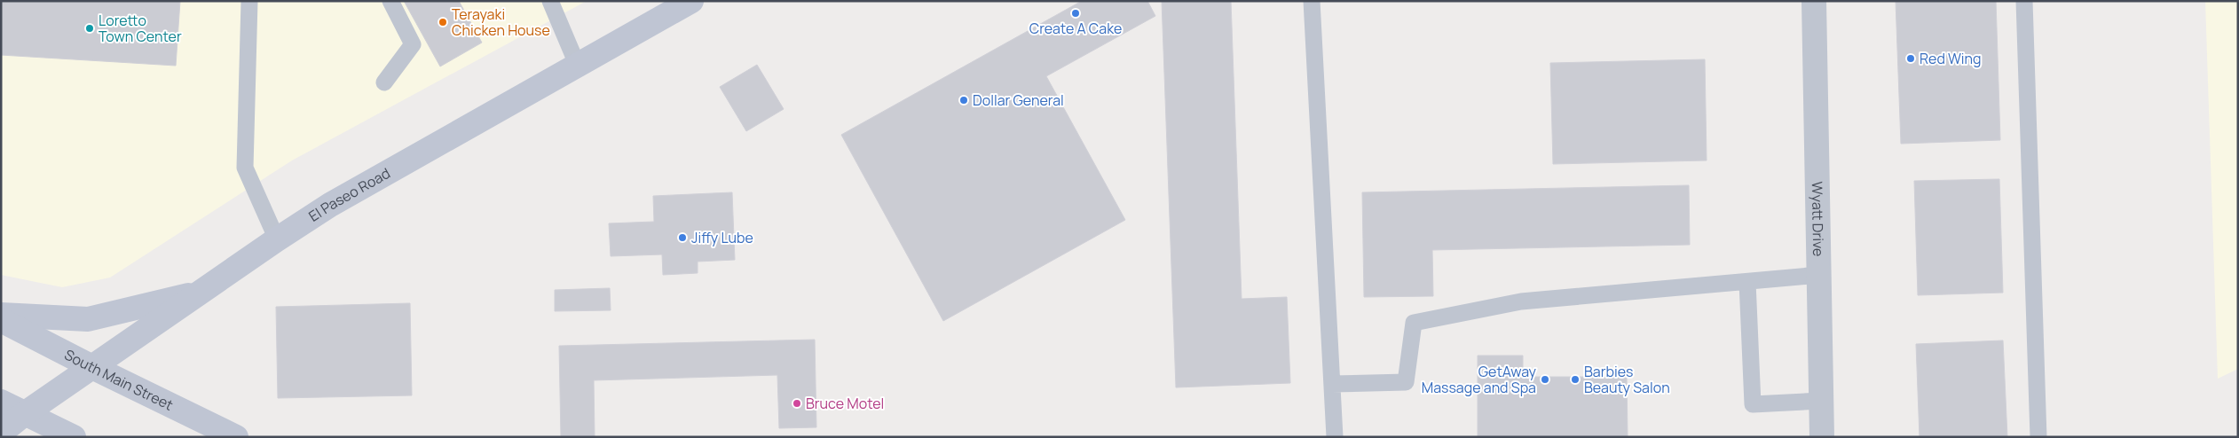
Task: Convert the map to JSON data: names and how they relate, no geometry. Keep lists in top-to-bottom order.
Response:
{
  "streets": {
    "main road": ["El Paseo Road", "South Main Street"],
    "street": ["Wyatt Drive"]
  },
  "crossings": [
    ["El Paseo Road", "South Main Street"]
  ],
  "places": [
    "Create A Cake",
    "Terayaki Chicken House",
    "Loretto Town Center",
    "Red Wing",
    "Dollar General",
    "Jiffy Lube",
    "GetAway Massage and Spa",
    "Barbies Beauty Salon",
    "Bruce Motel"
  ]
}
